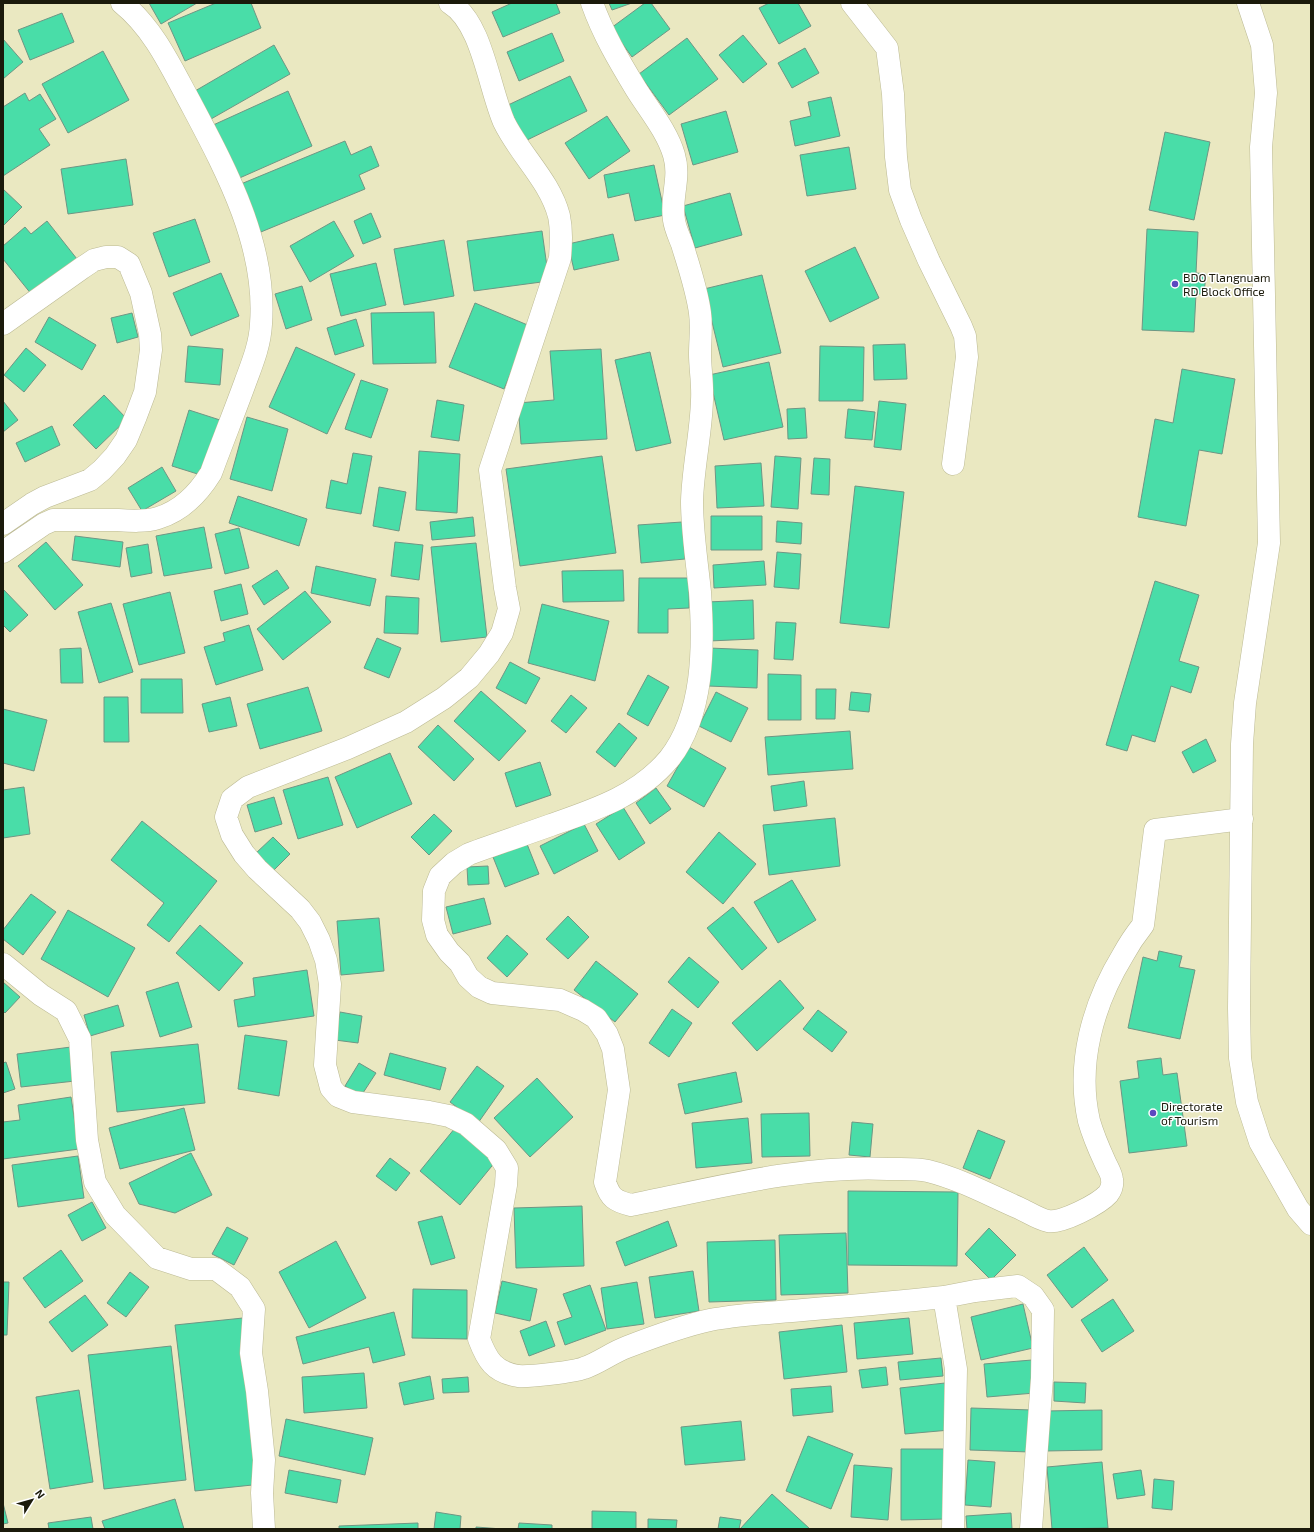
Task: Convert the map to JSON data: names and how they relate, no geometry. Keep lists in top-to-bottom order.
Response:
{
  "places": ["BDO Tlangnuam RD Block Office", "Directorate of Tourism"],
  "north": "top right"
}
